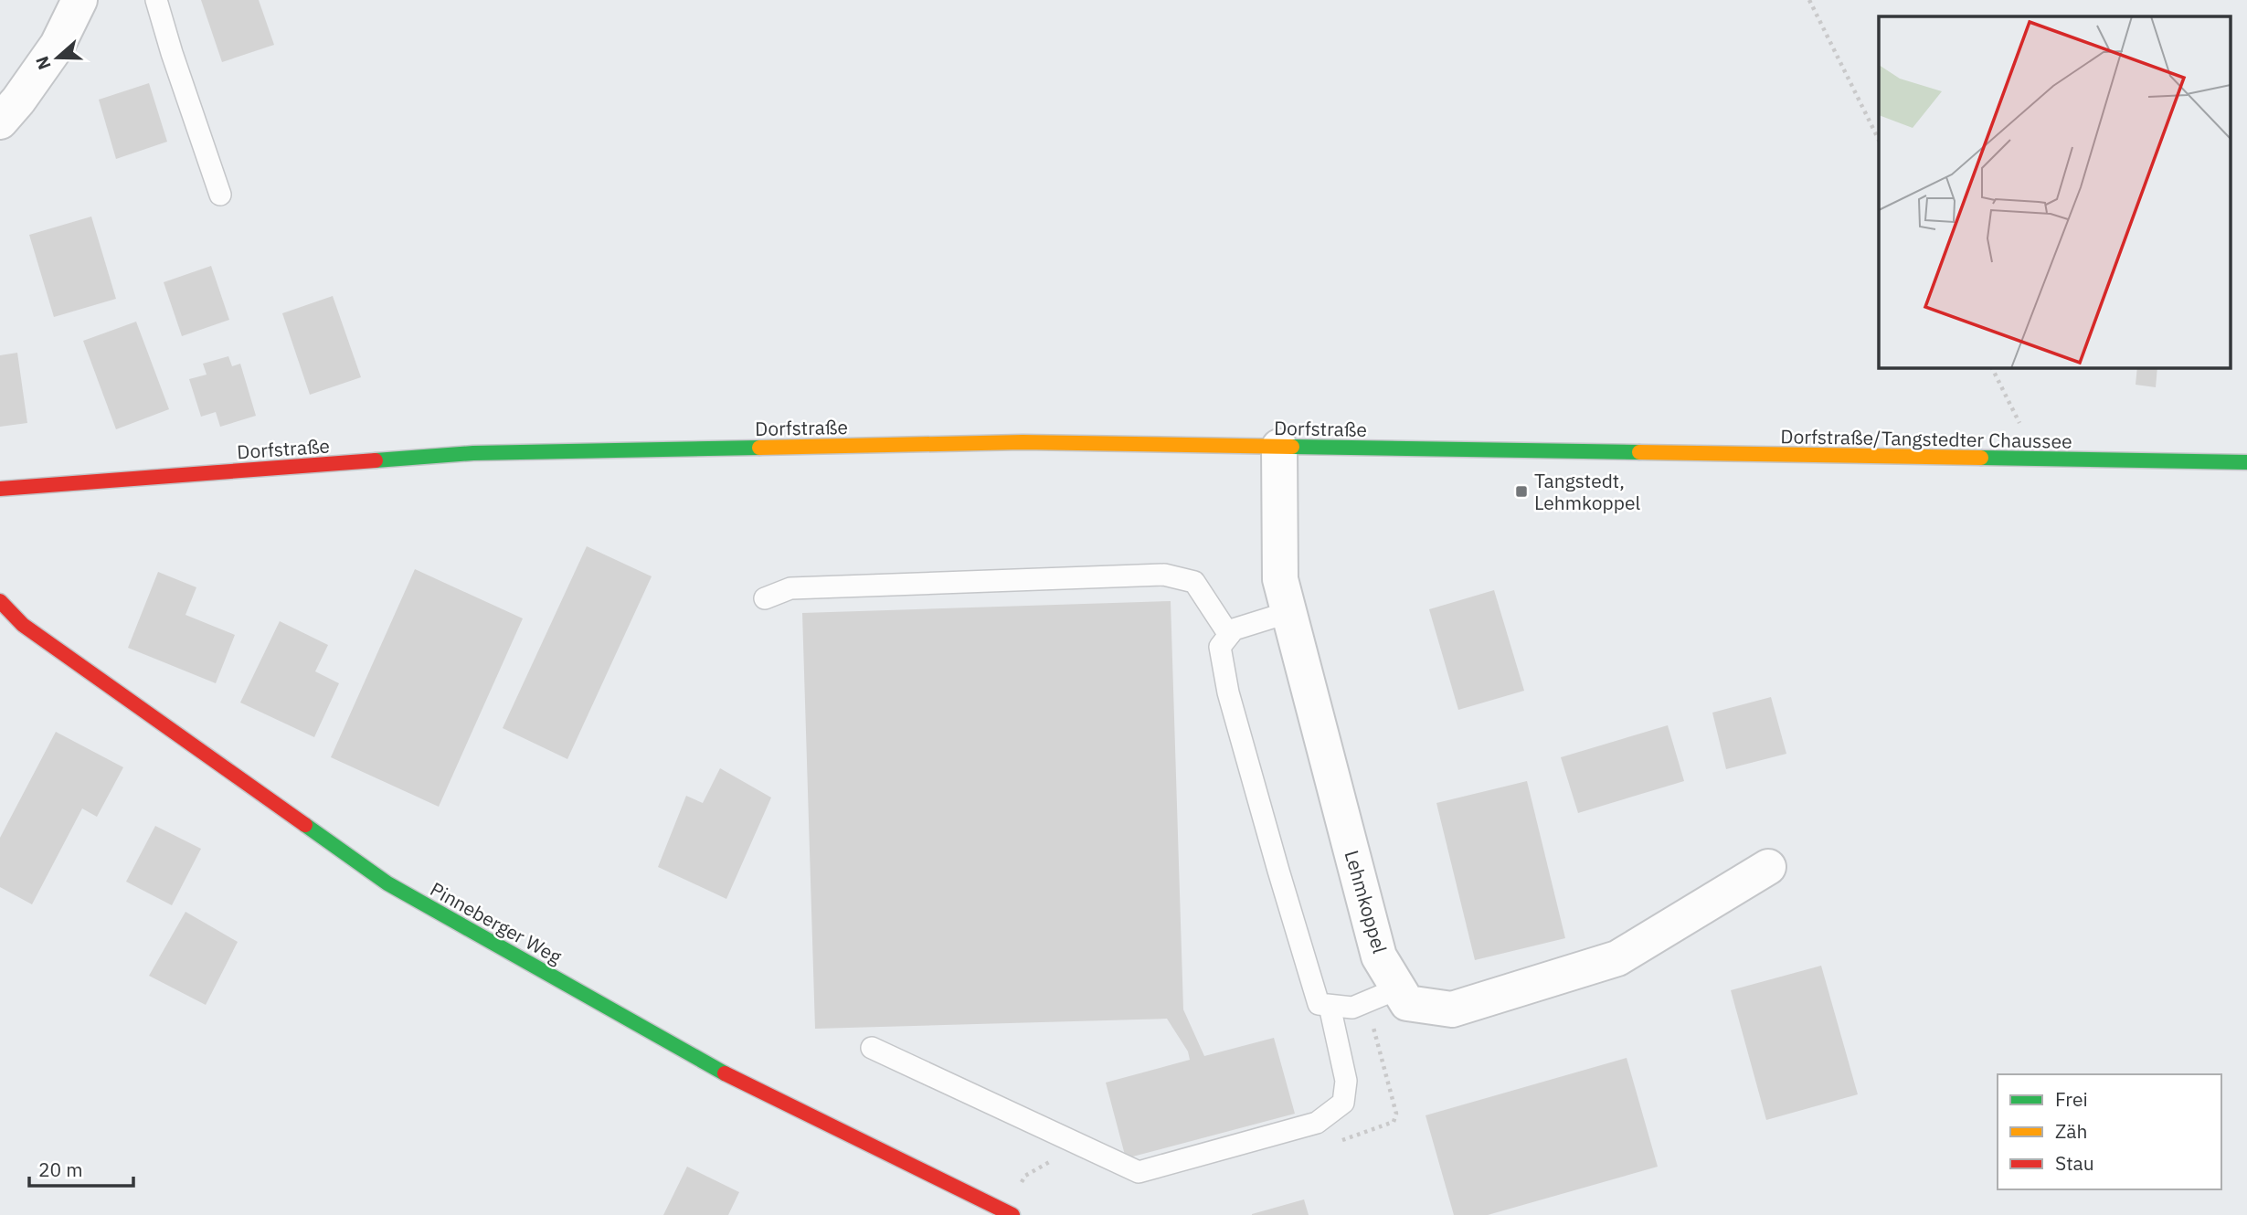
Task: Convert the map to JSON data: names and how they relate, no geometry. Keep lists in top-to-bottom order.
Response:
{
  "streets": {
    "main road": ["Dorfstraße", "Dorfstraße/Tangstedter Chaussee", "Pinneberger Weg"],
    "street": ["Lehmkoppel"]
  },
  "crossings": [
    ["Dorfstraße", "Dorfstraße/Tangstedter Chaussee"],
    ["Dorfstraße", "Lehmkoppel"]
  ],
  "places": {
    "transit": ["Tangstedt, Lehmkoppel"]
  },
  "legend": ["Frei", "Zäh", "Stau"],
  "scale_bar": "20 m",
  "north": "left"
}
